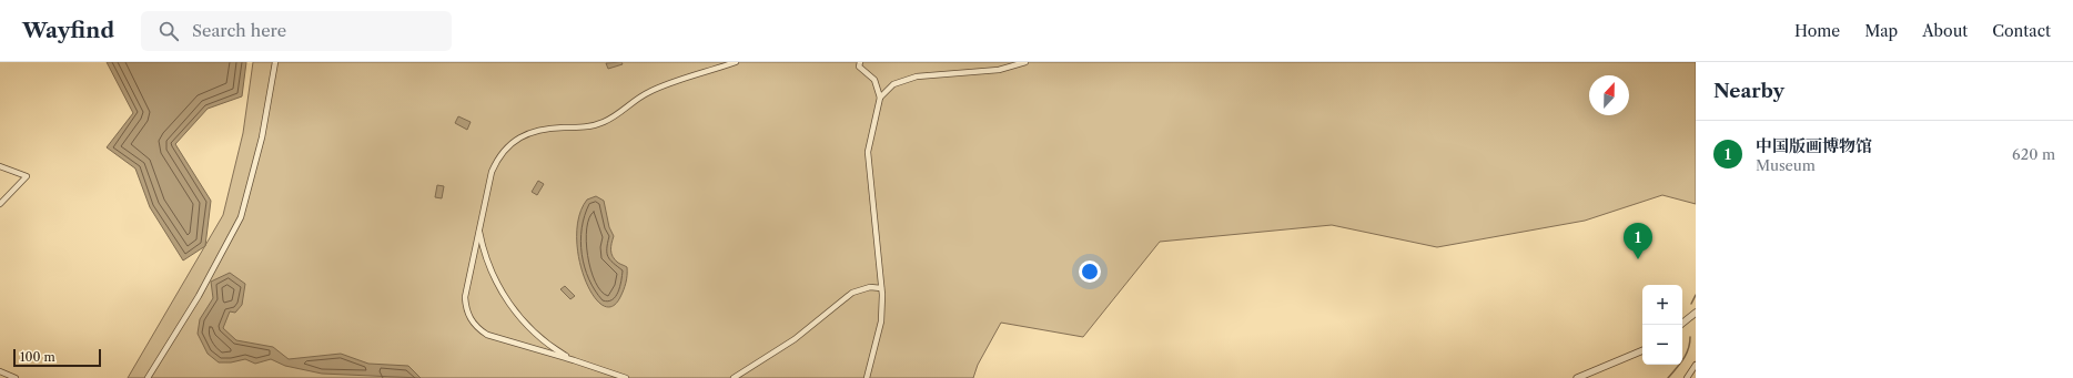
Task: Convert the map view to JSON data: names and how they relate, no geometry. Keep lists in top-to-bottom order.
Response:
{
  "scale_bar": "100 m",
  "north": "top",
  "page": {
    "header": "Wayfind",
    "search": "Search here",
    "nav": [
      "Home",
      "Map",
      "About",
      "Contact"
    ],
    "heading": "Nearby",
    "list": [
      {
        "mark": "1",
        "name": "中国版画博物馆",
        "note": "Museum",
        "value": "620 m"
      }
    ],
    "pins": "1",
    "map_buttons": ["+", "−"],
    "scale": "100 m"
  }
}
